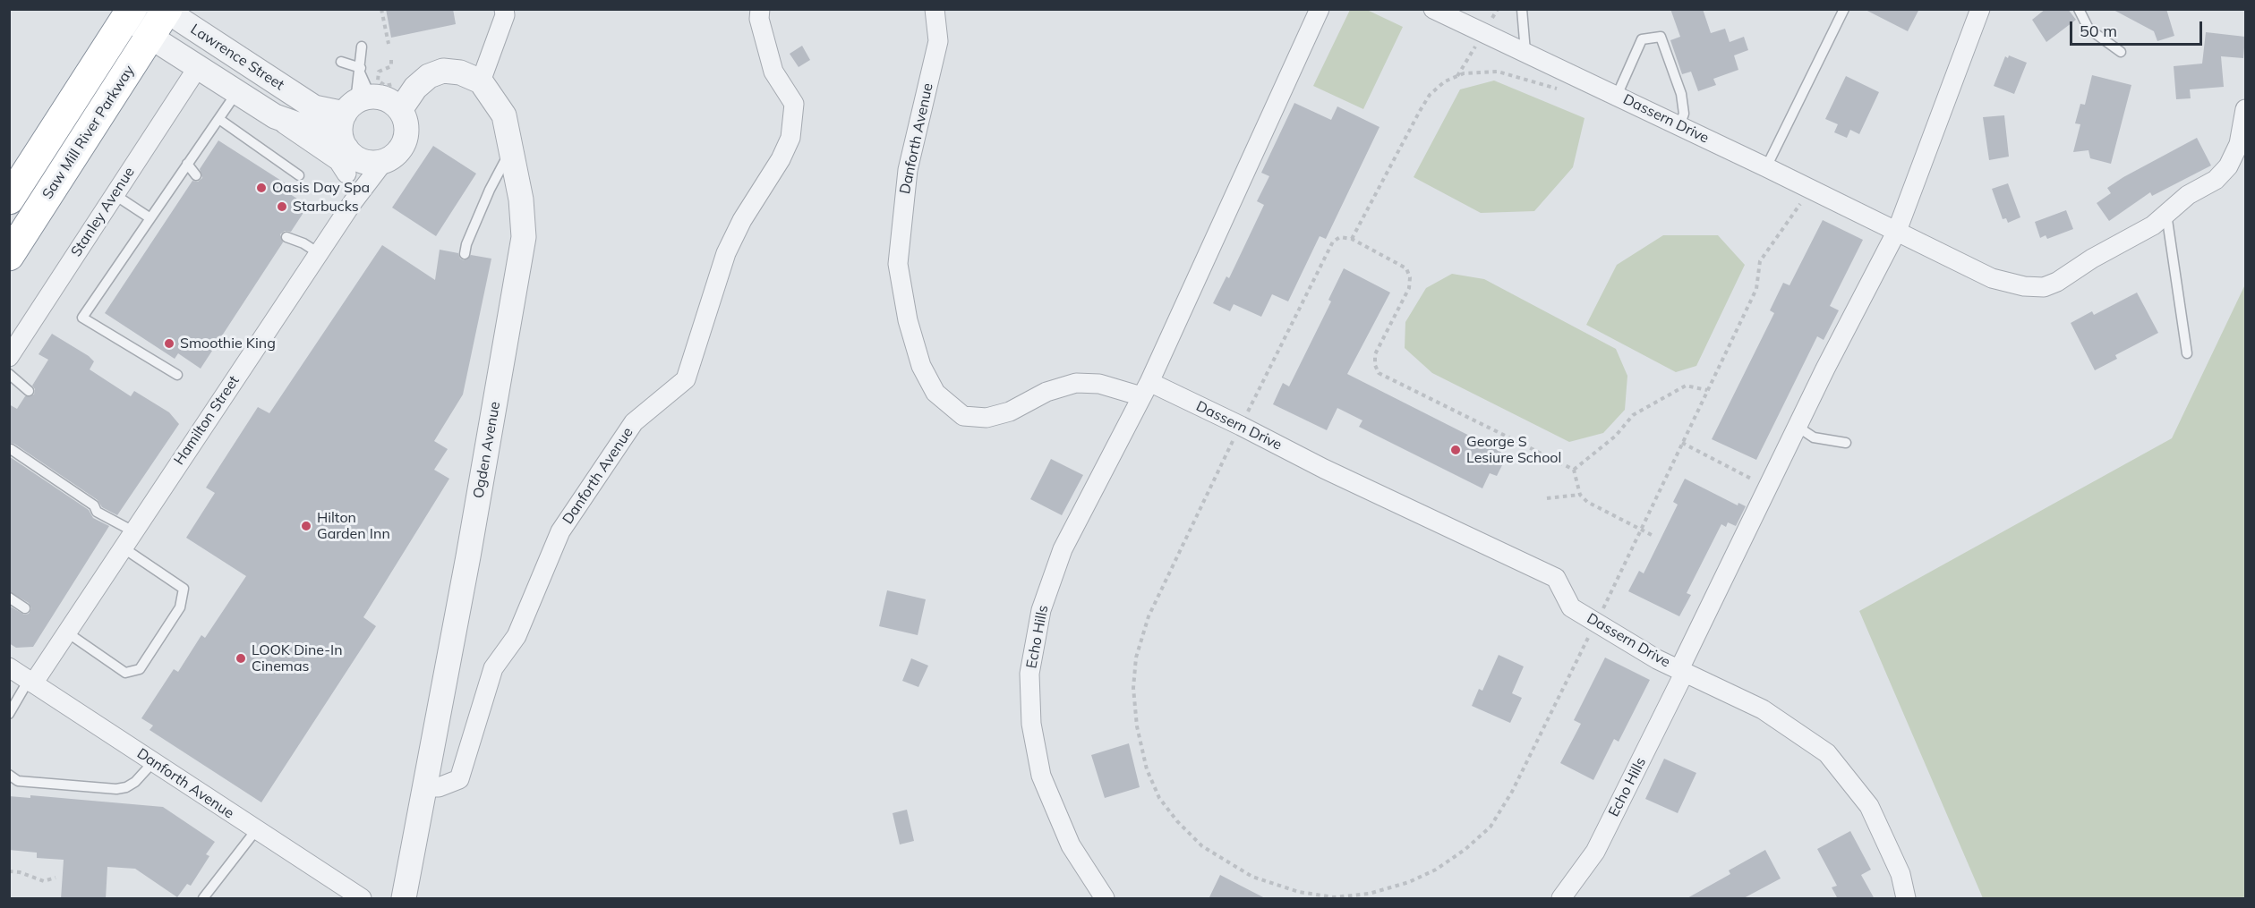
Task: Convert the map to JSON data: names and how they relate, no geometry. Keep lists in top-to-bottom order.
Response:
{
  "streets": {
    "highway": ["Saw Mill River Parkway"],
    "street": [
      "Lawrence Street",
      "Dassern Drive",
      "Danforth Avenue",
      "Stanley Avenue",
      "Hamilton Street",
      "Ogden Avenue",
      "Echo Hills"
    ]
  },
  "crossings": [
    ["Lawrence Street", "Saw Mill River Parkway"],
    ["Lawrence Street", "Stanley Avenue"],
    ["Lawrence Street", "Hamilton Street"],
    ["Dassern Drive", "Danforth Avenue"],
    ["Dassern Drive", "Echo Hills"],
    ["Danforth Avenue", "Hamilton Street"],
    ["Danforth Avenue", "Ogden Avenue"],
    ["Danforth Avenue", "Echo Hills"]
  ],
  "places": [
    "Oasis Day Spa",
    "Starbucks",
    "Smoothie King",
    "George S Lesiure School",
    "Hilton Garden Inn",
    "LOOK Dine-In Cinemas"
  ],
  "scale_bar": "50 m"
}
